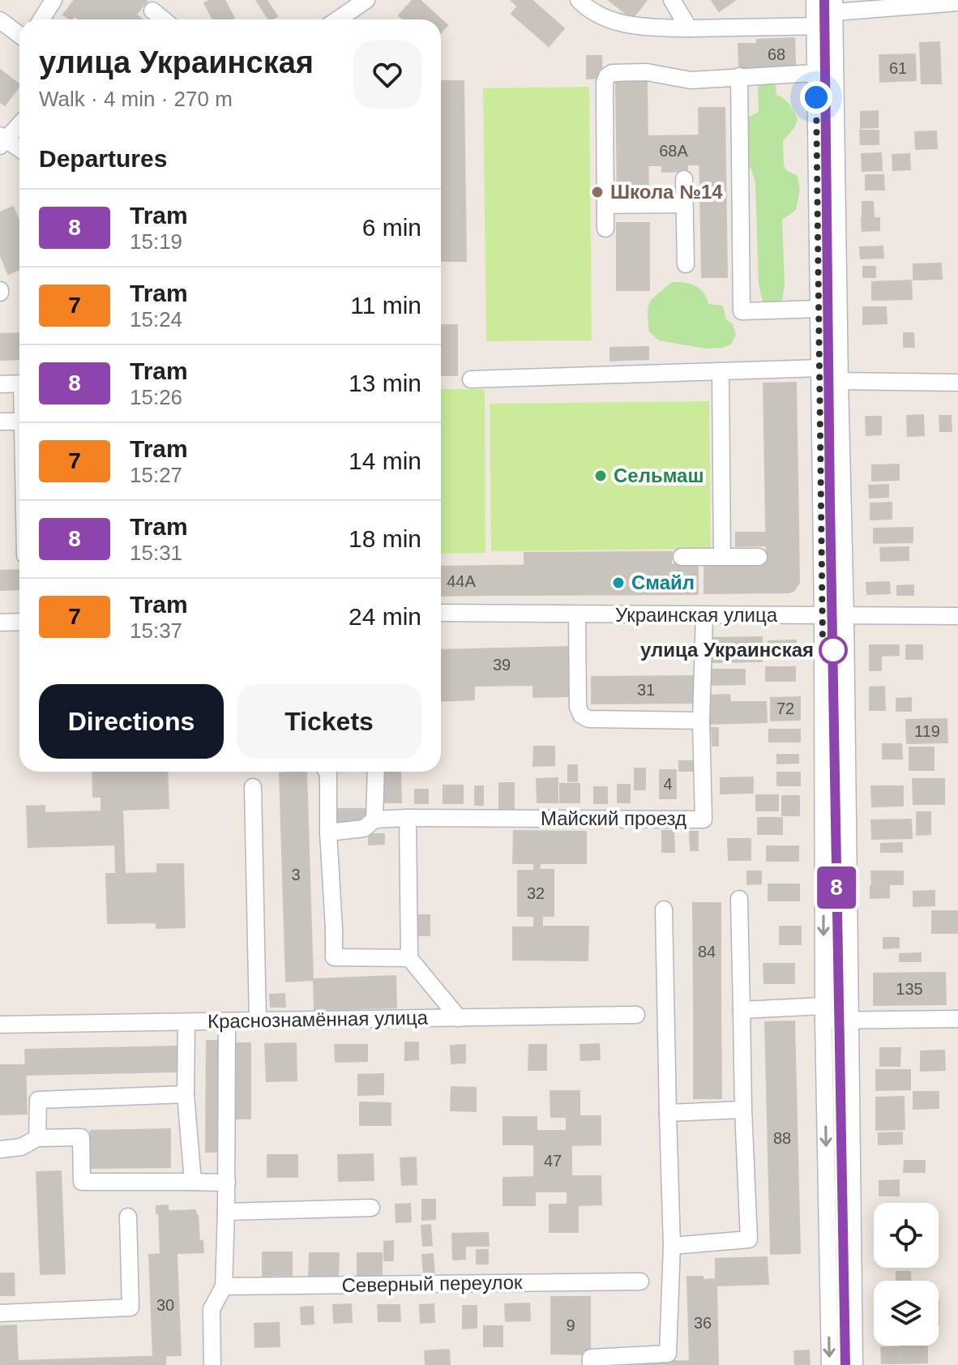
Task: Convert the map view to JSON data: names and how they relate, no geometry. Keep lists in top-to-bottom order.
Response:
{
  "streets": {
    "street": [
      "Украинская улица",
      "Майский проезд",
      "Краснознамённая улица",
      "Северный переулок"
    ]
  },
  "crossings": [
    ["Украинская улица", "Майский проезд"]
  ],
  "places": [
    "Школа №14",
    "Сельмаш",
    "Смайл",
    "улица Украинская"
  ],
  "lines": ["tram line 8"],
  "house_numbers": [
    "68",
    "61",
    "68А",
    "44А",
    "39",
    "31",
    "72",
    "119",
    "4",
    "3",
    "32",
    "84",
    "135",
    "88",
    "47",
    "30",
    "36",
    "9"
  ],
  "page": {
    "on_map": "8",
    "heading": [
      ["улица Украинская", "Walk · 4 min · 270 m"],
      "Departures"
    ],
    "list": [
      {
        "mark": "8",
        "name": "Tram",
        "note": "15:19",
        "value": "6 min"
      },
      {
        "mark": "7",
        "name": "Tram",
        "note": "15:24",
        "value": "11 min"
      },
      {
        "mark": "8",
        "name": "Tram",
        "note": "15:26",
        "value": "13 min"
      },
      {
        "mark": "7",
        "name": "Tram",
        "note": "15:27",
        "value": "14 min"
      },
      {
        "mark": "8",
        "name": "Tram",
        "note": "15:31",
        "value": "18 min"
      },
      {
        "mark": "7",
        "name": "Tram",
        "note": "15:37",
        "value": "24 min"
      }
    ],
    "buttons": ["Directions", "Tickets"]
  }
}
